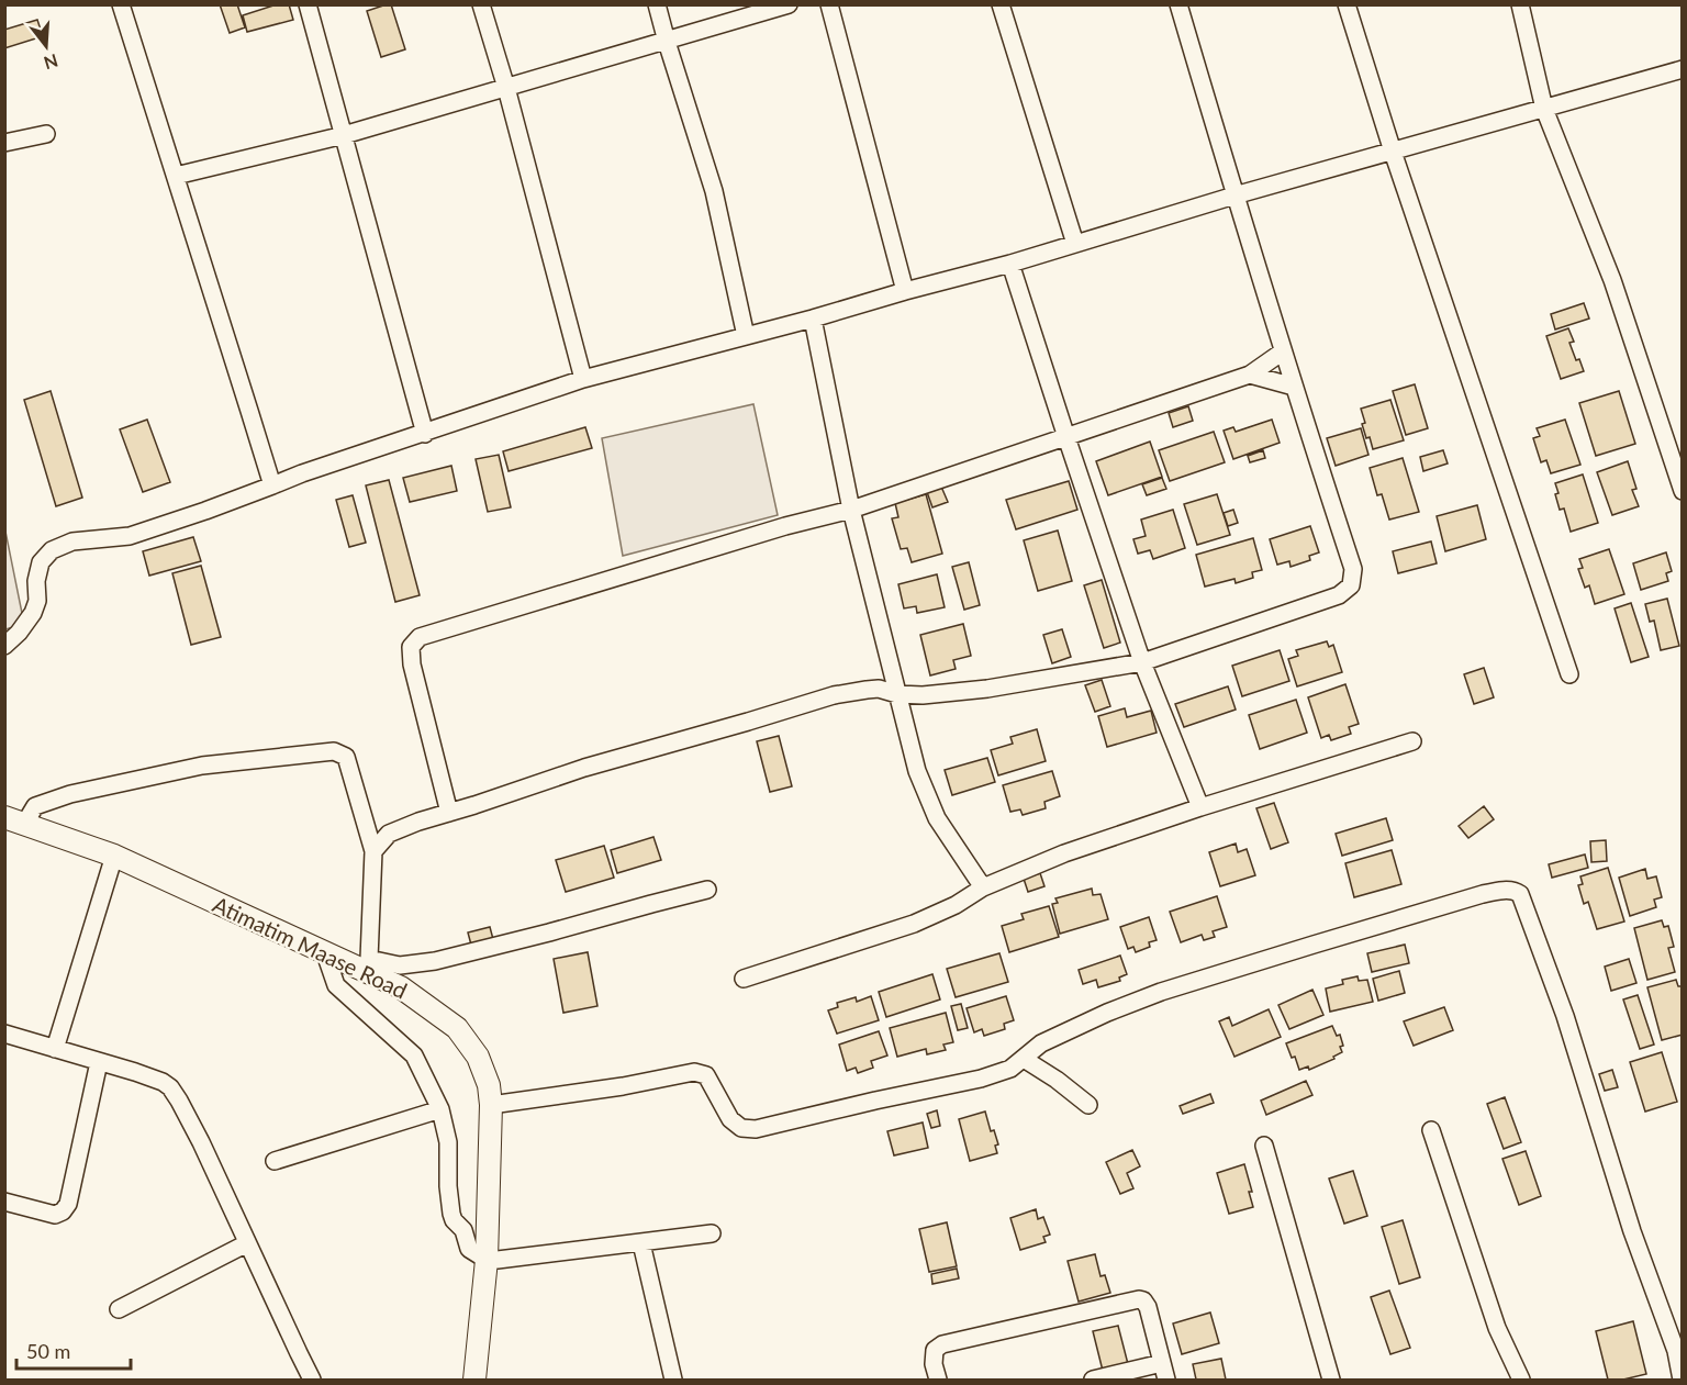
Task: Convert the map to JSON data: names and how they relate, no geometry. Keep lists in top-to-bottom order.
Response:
{
  "streets": {
    "main road": ["Atimatim Maase Road"]
  },
  "scale_bar": "50 m",
  "north": "bottom"
}
